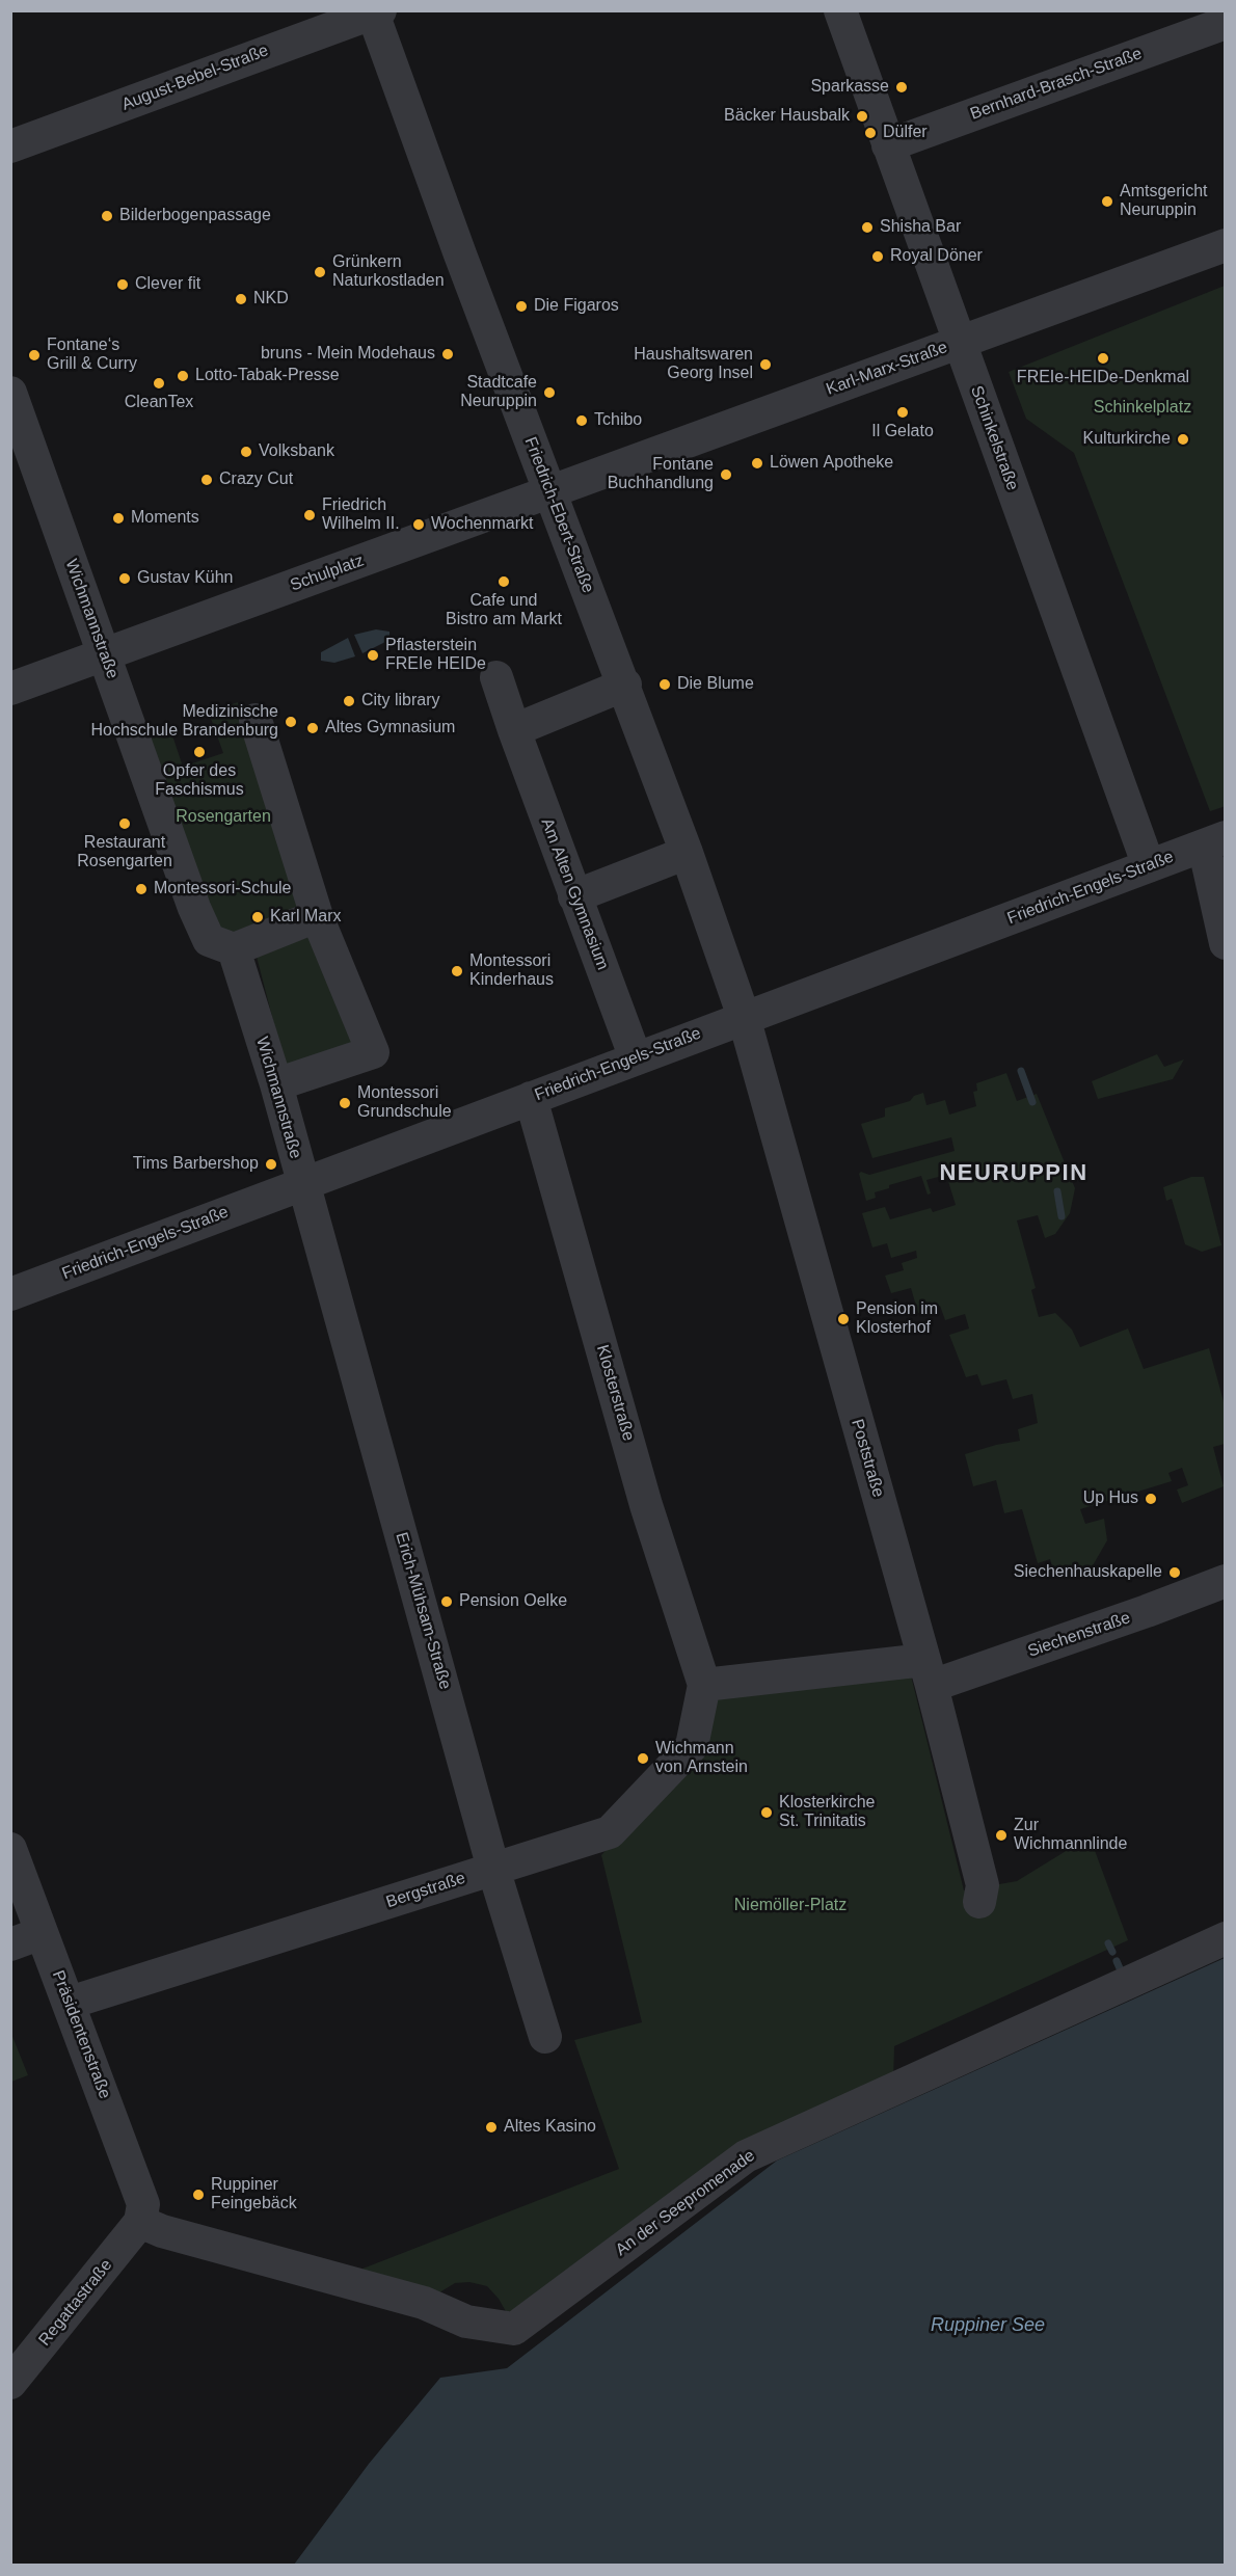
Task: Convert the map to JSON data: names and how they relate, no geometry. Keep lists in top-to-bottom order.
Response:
{
  "streets": {
    "street": [
      "August-Bebel-Straße",
      "Bernhard-Brasch-Straße",
      "Karl-Marx-Straße",
      "Schinkelstraße",
      "Friedrich-Ebert-Straße",
      "Schulplatz",
      "Wichmannstraße",
      "Friedrich-Engels-Straße",
      "Am Alten Gymnasium",
      "Klosterstraße",
      "Poststraße",
      "Erich-Mühsam-Straße",
      "Siechenstraße",
      "Bergstraße",
      "Präsidentenstraße",
      "An der Seepromenade",
      "Regattastraße"
    ]
  },
  "crossings": [
    ["August-Bebel-Straße", "Friedrich-Ebert-Straße"],
    ["Bernhard-Brasch-Straße", "Schinkelstraße"],
    ["Karl-Marx-Straße", "Schinkelstraße"],
    ["Karl-Marx-Straße", "Friedrich-Ebert-Straße"],
    ["Karl-Marx-Straße", "Schulplatz"],
    ["Schinkelstraße", "Friedrich-Engels-Straße"],
    ["Friedrich-Ebert-Straße", "Schulplatz"],
    ["Friedrich-Ebert-Straße", "Friedrich-Engels-Straße"],
    ["Friedrich-Ebert-Straße", "Poststraße"],
    ["Schulplatz", "Wichmannstraße"],
    ["Wichmannstraße", "Friedrich-Engels-Straße"],
    ["Wichmannstraße", "Erich-Mühsam-Straße"],
    ["Friedrich-Engels-Straße", "Am Alten Gymnasium"],
    ["Friedrich-Engels-Straße", "Klosterstraße"],
    ["Friedrich-Engels-Straße", "Poststraße"],
    ["Friedrich-Engels-Straße", "Erich-Mühsam-Straße"],
    ["Klosterstraße", "Bergstraße"],
    ["Poststraße", "Siechenstraße"],
    ["Erich-Mühsam-Straße", "Bergstraße"],
    ["Bergstraße", "Präsidentenstraße"],
    ["Präsidentenstraße", "An der Seepromenade"],
    ["Präsidentenstraße", "Regattastraße"],
    ["An der Seepromenade", "Regattastraße"]
  ],
  "districts": ["NEURUPPIN"],
  "water": ["Ruppiner See"],
  "parks": ["Schinkelplatz", "Rosengarten", "Niemöller-Platz"],
  "places": [
    "Sparkasse",
    "Bäcker Hausbalk",
    "Dülfer",
    "Amtsgericht Neuruppin",
    "Bilderbogenpassage",
    "Shisha Bar",
    "Royal Döner",
    "Grünkern Naturkostladen",
    "Clever fit",
    "NKD",
    "Die Figaros",
    "bruns - Mein Modehaus",
    "Fontane‘s Grill & Curry",
    "FREIe-HEIDe-Denkmal",
    "Haushaltswaren Georg Insel",
    "Lotto-Tabak-Presse",
    "CleanTex",
    "Stadtcafe Neuruppin",
    "Il Gelato",
    "Tchibo",
    "Kulturkirche",
    "Volksbank",
    "Löwen Apotheke",
    "Fontane Buchhandlung",
    "Crazy Cut",
    "Friedrich Wilhelm II.",
    "Moments",
    "Wochenmarkt",
    "Gustav Kühn",
    "Cafe und Bistro am Markt",
    "Pflasterstein FREIe HEIDe",
    "Die Blume",
    "City library",
    "Medizinische Hochschule Brandenburg",
    "Altes Gymnasium",
    "Opfer des Faschismus",
    "Restaurant Rosengarten",
    "Montessori-Schule",
    "Karl Marx",
    "Montessori Kinderhaus",
    "Montessori Grundschule",
    "Tims Barbershop",
    "Pension im Klosterhof",
    "Up Hus",
    "Siechenhauskapelle",
    "Pension Oelke",
    "Wichmann von Arnstein",
    "Klosterkirche St. Trinitatis",
    "Zur Wichmannlinde",
    "Altes Kasino",
    "Ruppiner Feingebäck"
  ]
}
